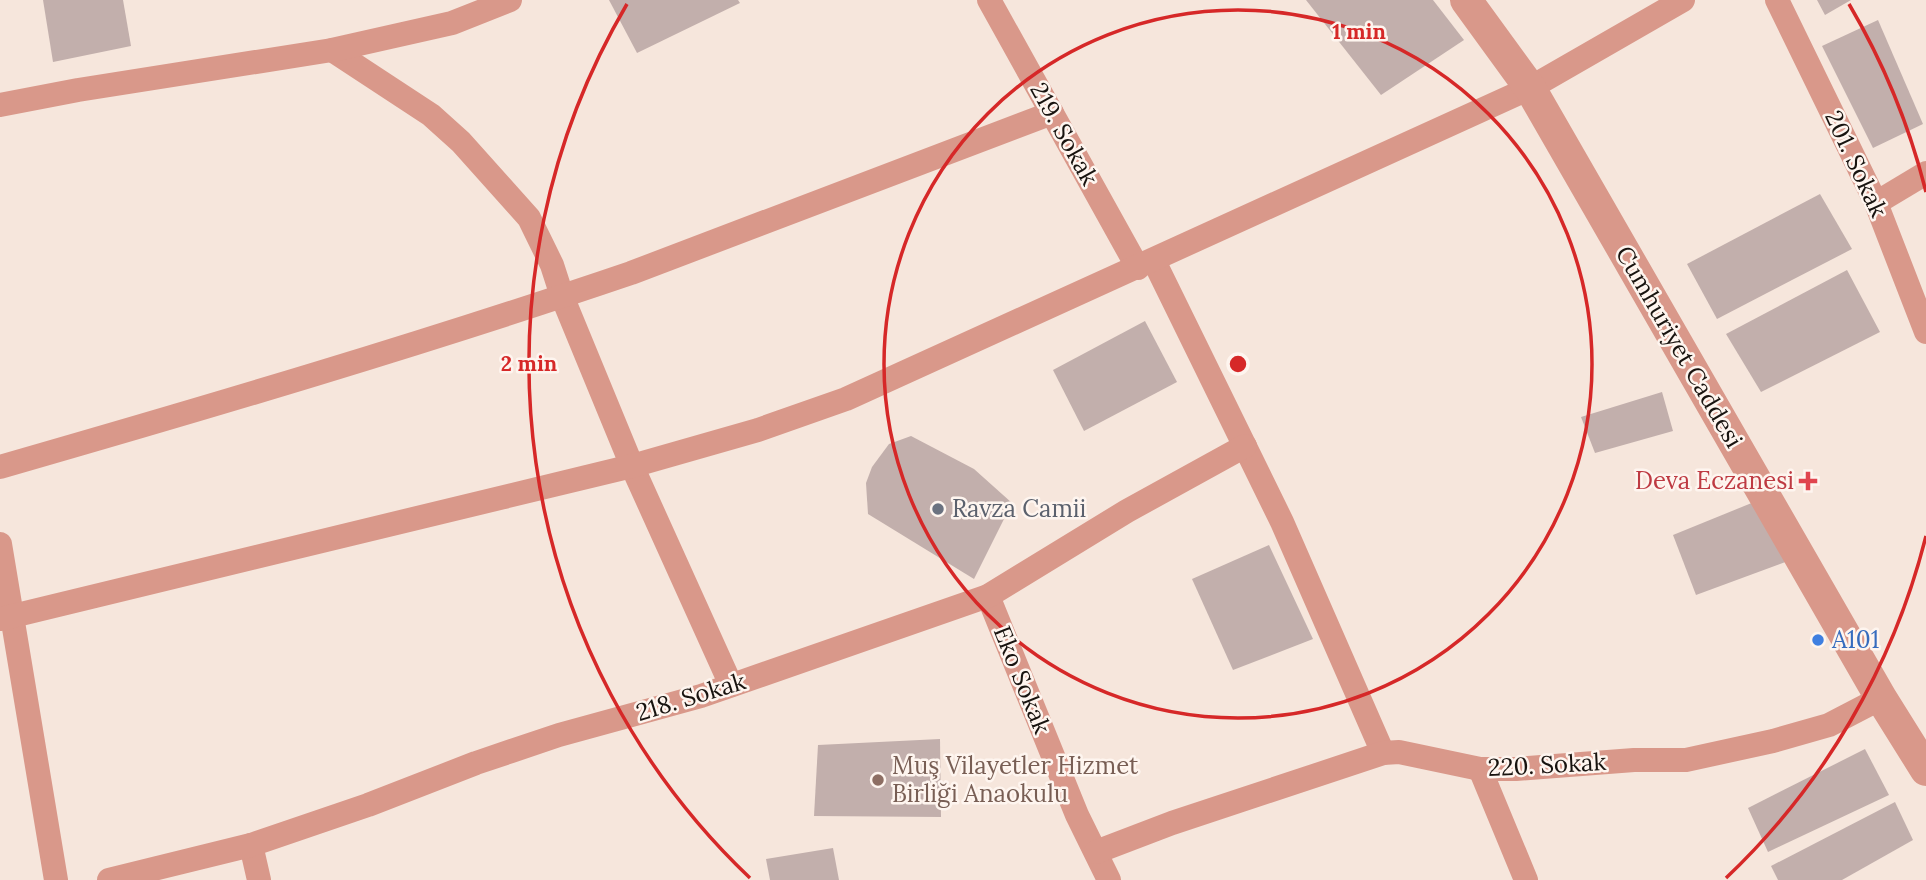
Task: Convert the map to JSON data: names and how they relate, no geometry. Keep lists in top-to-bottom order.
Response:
{
  "streets": {
    "street": [
      "219. Sokak",
      "201. Sokak",
      "Cumhuriyet Caddesi",
      "Eko Sokak",
      "218. Sokak",
      "220. Sokak"
    ]
  },
  "crossings": [
    ["219. Sokak", "218. Sokak"],
    ["219. Sokak", "220. Sokak"],
    ["Cumhuriyet Caddesi", "220. Sokak"],
    ["Eko Sokak", "218. Sokak"],
    ["Eko Sokak", "220. Sokak"]
  ],
  "places": {
    "health": ["Deva Eczanesi"],
    "other": ["Ravza Camii", "A101", "Muş Vilayetler Hizmet Birliği Anaokulu"]
  },
  "rings": ["1 min", "2 min"]
}
